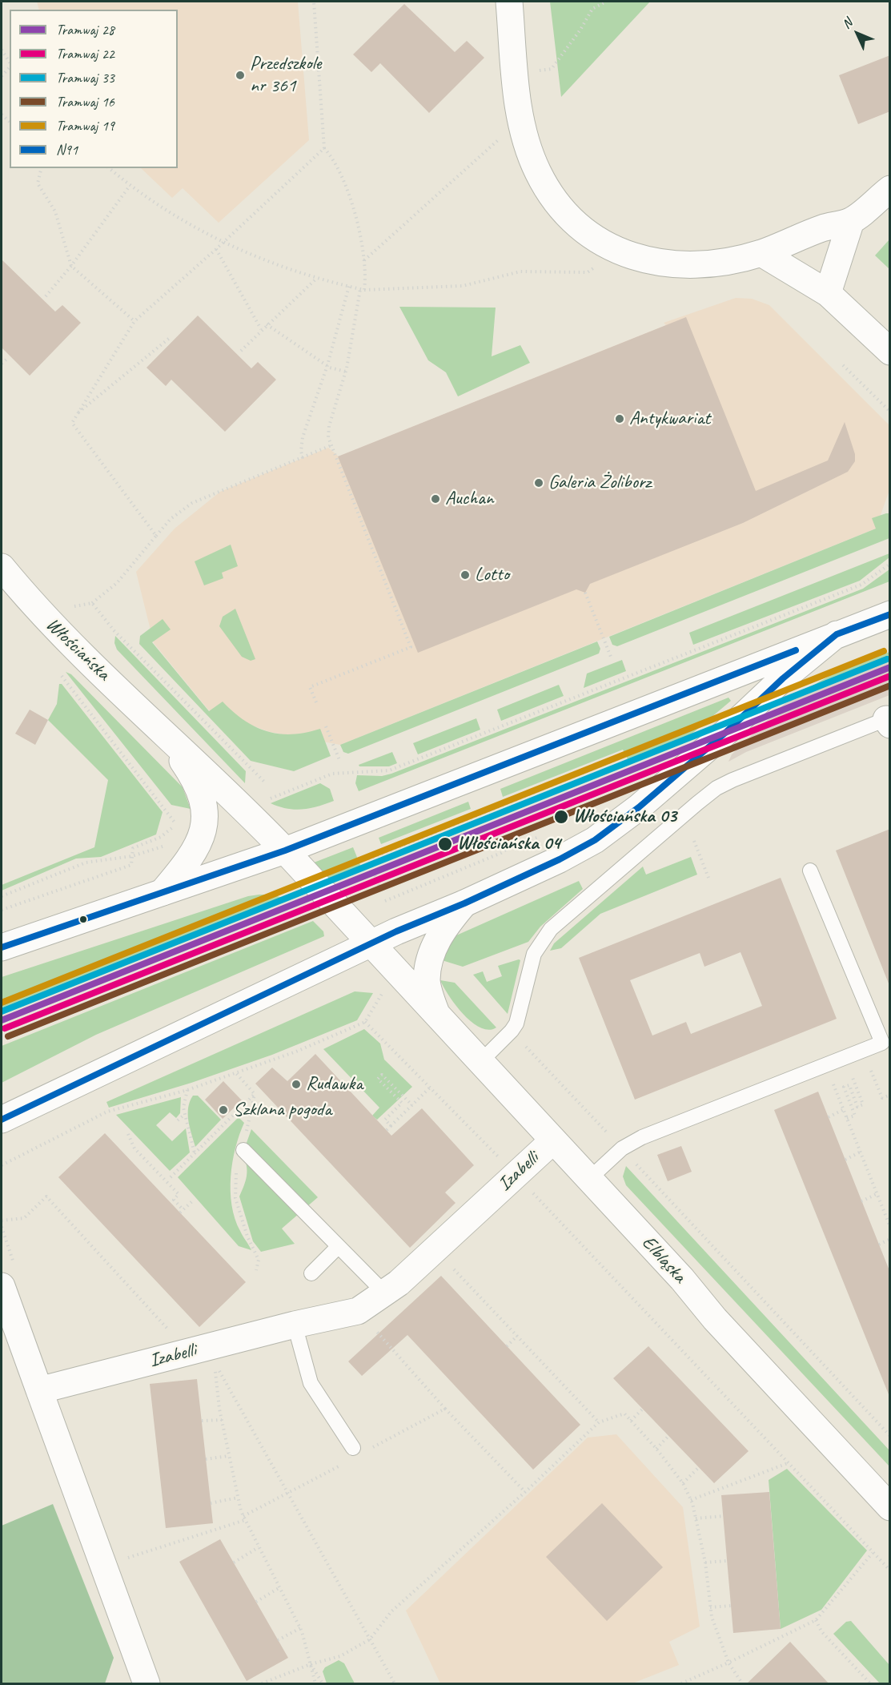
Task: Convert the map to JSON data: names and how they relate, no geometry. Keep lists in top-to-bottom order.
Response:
{
  "streets": {
    "street": ["Włościańska", "Izabelli", "Elbląska"]
  },
  "crossings": [
    ["Włościańska", "Elbląska"],
    ["Izabelli", "Elbląska"]
  ],
  "places": [
    "Przedszkole nr 361",
    "Antykwariat",
    "Galeria Żoliborz",
    "Auchan",
    "Lotto",
    "Włościańska 03",
    "Włościańska 04",
    "Rudawka",
    "Szklana pogoda"
  ],
  "lines": [
    "transit line N91",
    "tram line 19",
    "tram line 33",
    "tram line 28",
    "tram line 22",
    "tram line 16"
  ],
  "legend": [
    "Tramwaj 28",
    "Tramwaj 22",
    "Tramwaj 33",
    "Tramwaj 16",
    "Tramwaj 19",
    "N91"
  ],
  "north": "top left"
}
